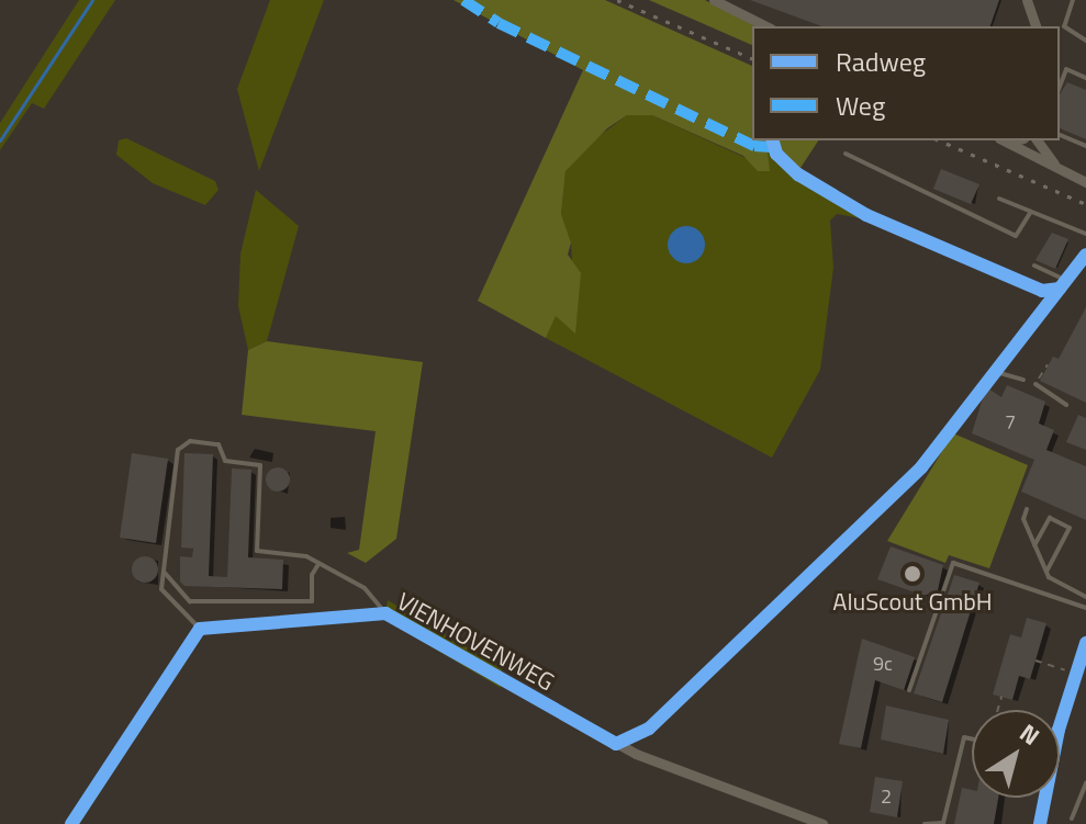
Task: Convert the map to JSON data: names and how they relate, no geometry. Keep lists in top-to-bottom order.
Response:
{
  "streets": {
    "street": ["VIENHOVENWEG"]
  },
  "places": ["AluScout GmbH"],
  "house_numbers": ["7", "9c", "2"],
  "legend": ["Radweg", "Weg"],
  "north": "top right"
}
